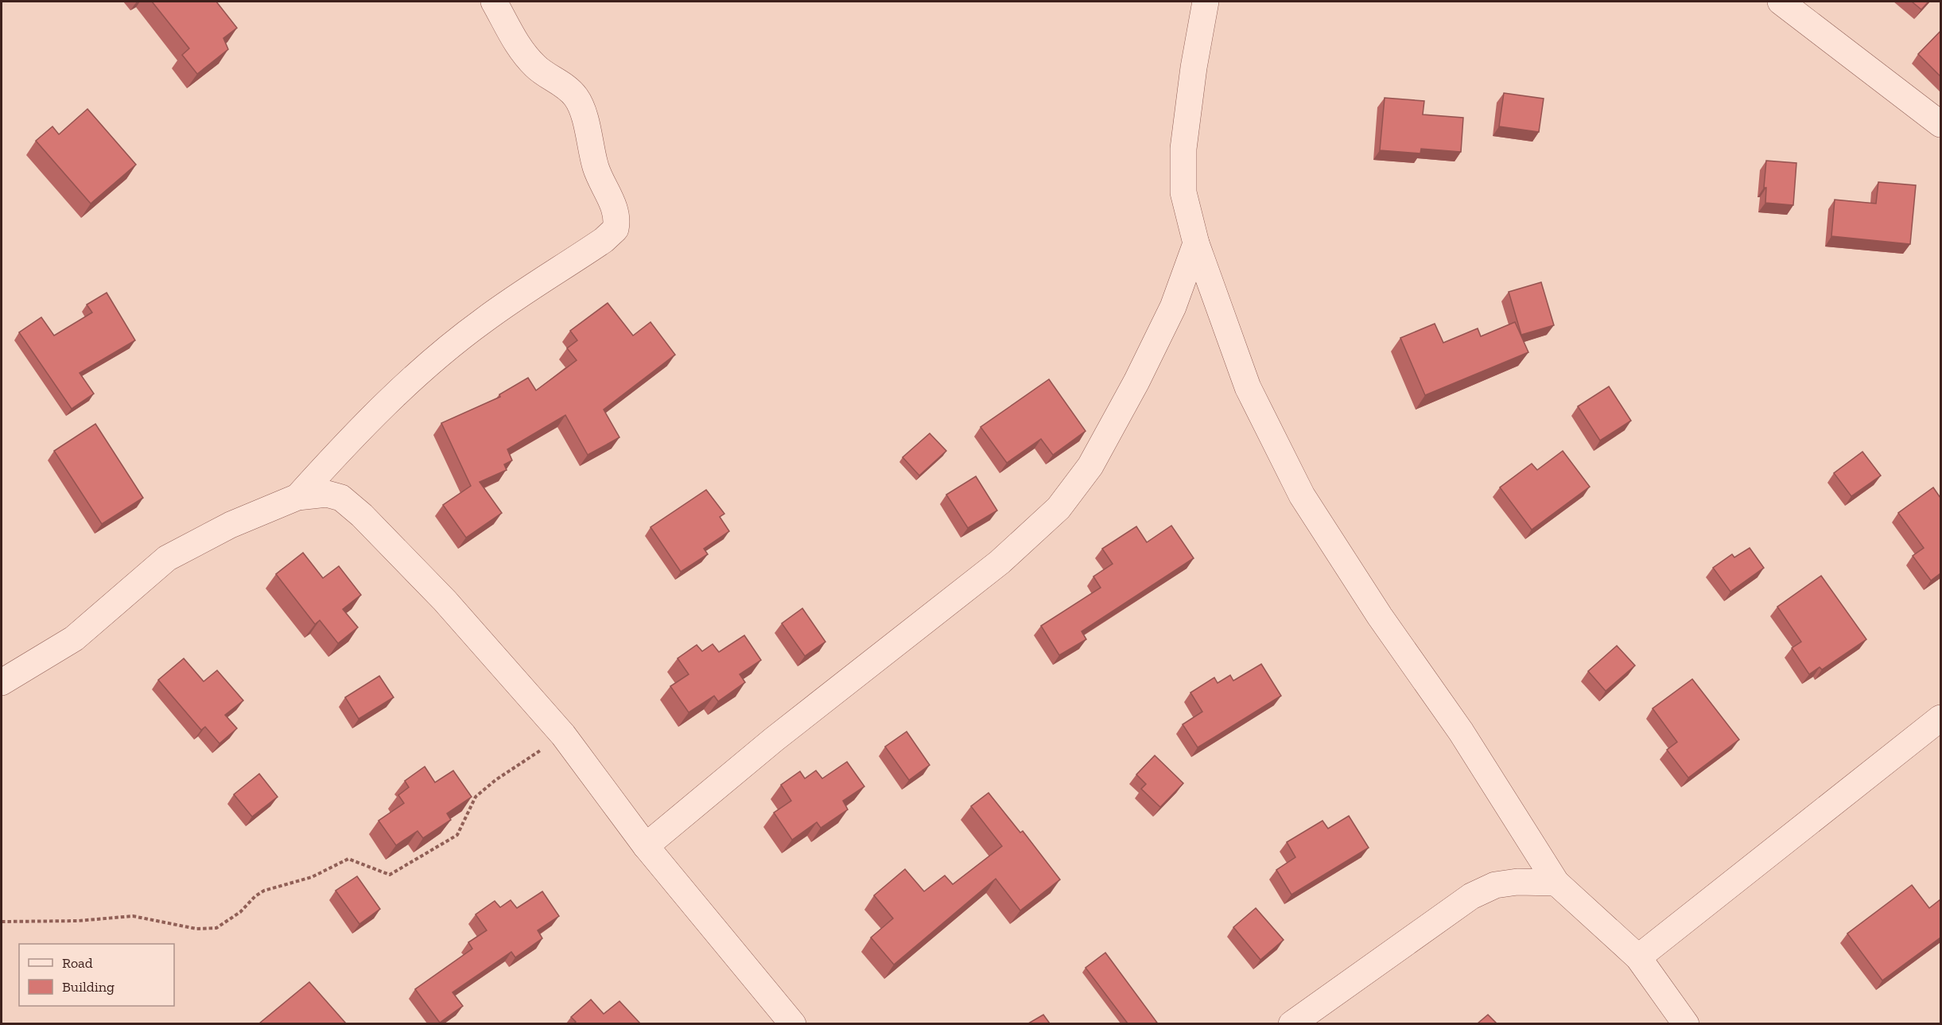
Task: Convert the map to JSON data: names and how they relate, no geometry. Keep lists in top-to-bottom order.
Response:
{
  "legend": ["Road", "Building"]
}
